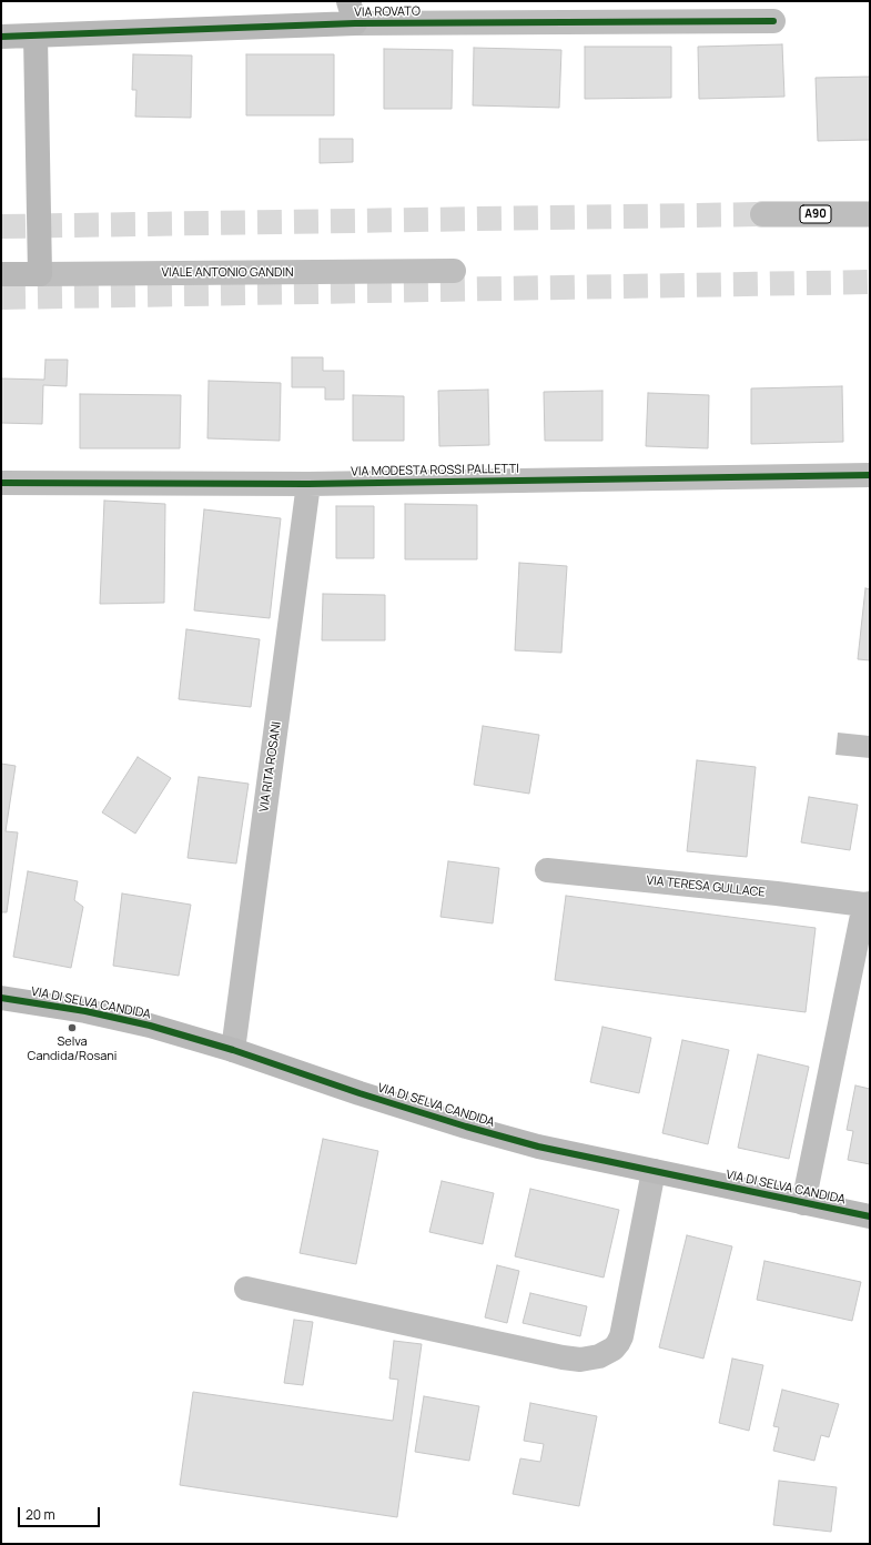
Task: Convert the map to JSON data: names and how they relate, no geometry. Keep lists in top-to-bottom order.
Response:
{
  "streets": {
    "main road": [
      "VIA ROVATO",
      "A90",
      "VIALE ANTONIO GANDIN",
      "VIA MODESTA ROSSI PALLETTI",
      "VIA RITA ROSANI",
      "VIA TERESA GULLACE"
    ],
    "street": ["VIA DI SELVA CANDIDA"]
  },
  "crossings": [
    ["VIA MODESTA ROSSI PALLETTI", "VIA RITA ROSANI"],
    ["VIA RITA ROSANI", "VIA DI SELVA CANDIDA"],
    ["VIA TERESA GULLACE", "VIA DI SELVA CANDIDA"]
  ],
  "places": ["Selva Candida/Rosani"],
  "scale_bar": "20 m"
}
